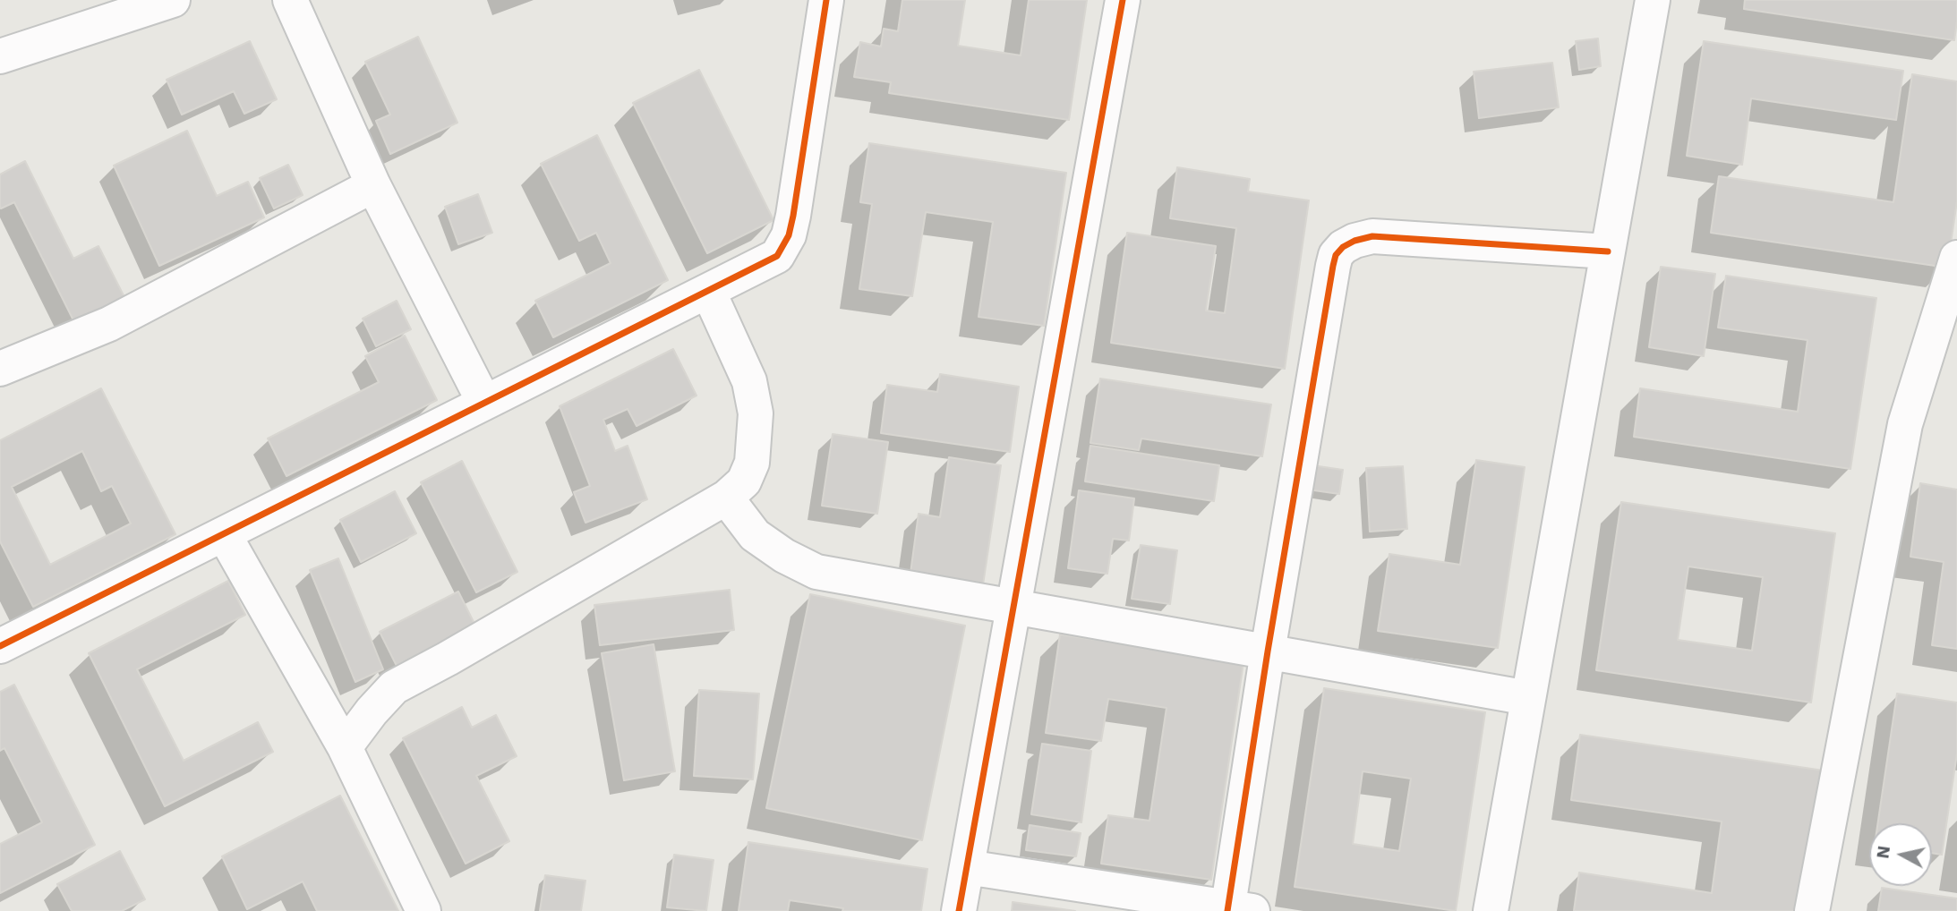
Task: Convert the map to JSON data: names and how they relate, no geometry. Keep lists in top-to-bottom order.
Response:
{
  "north": "left"
}
